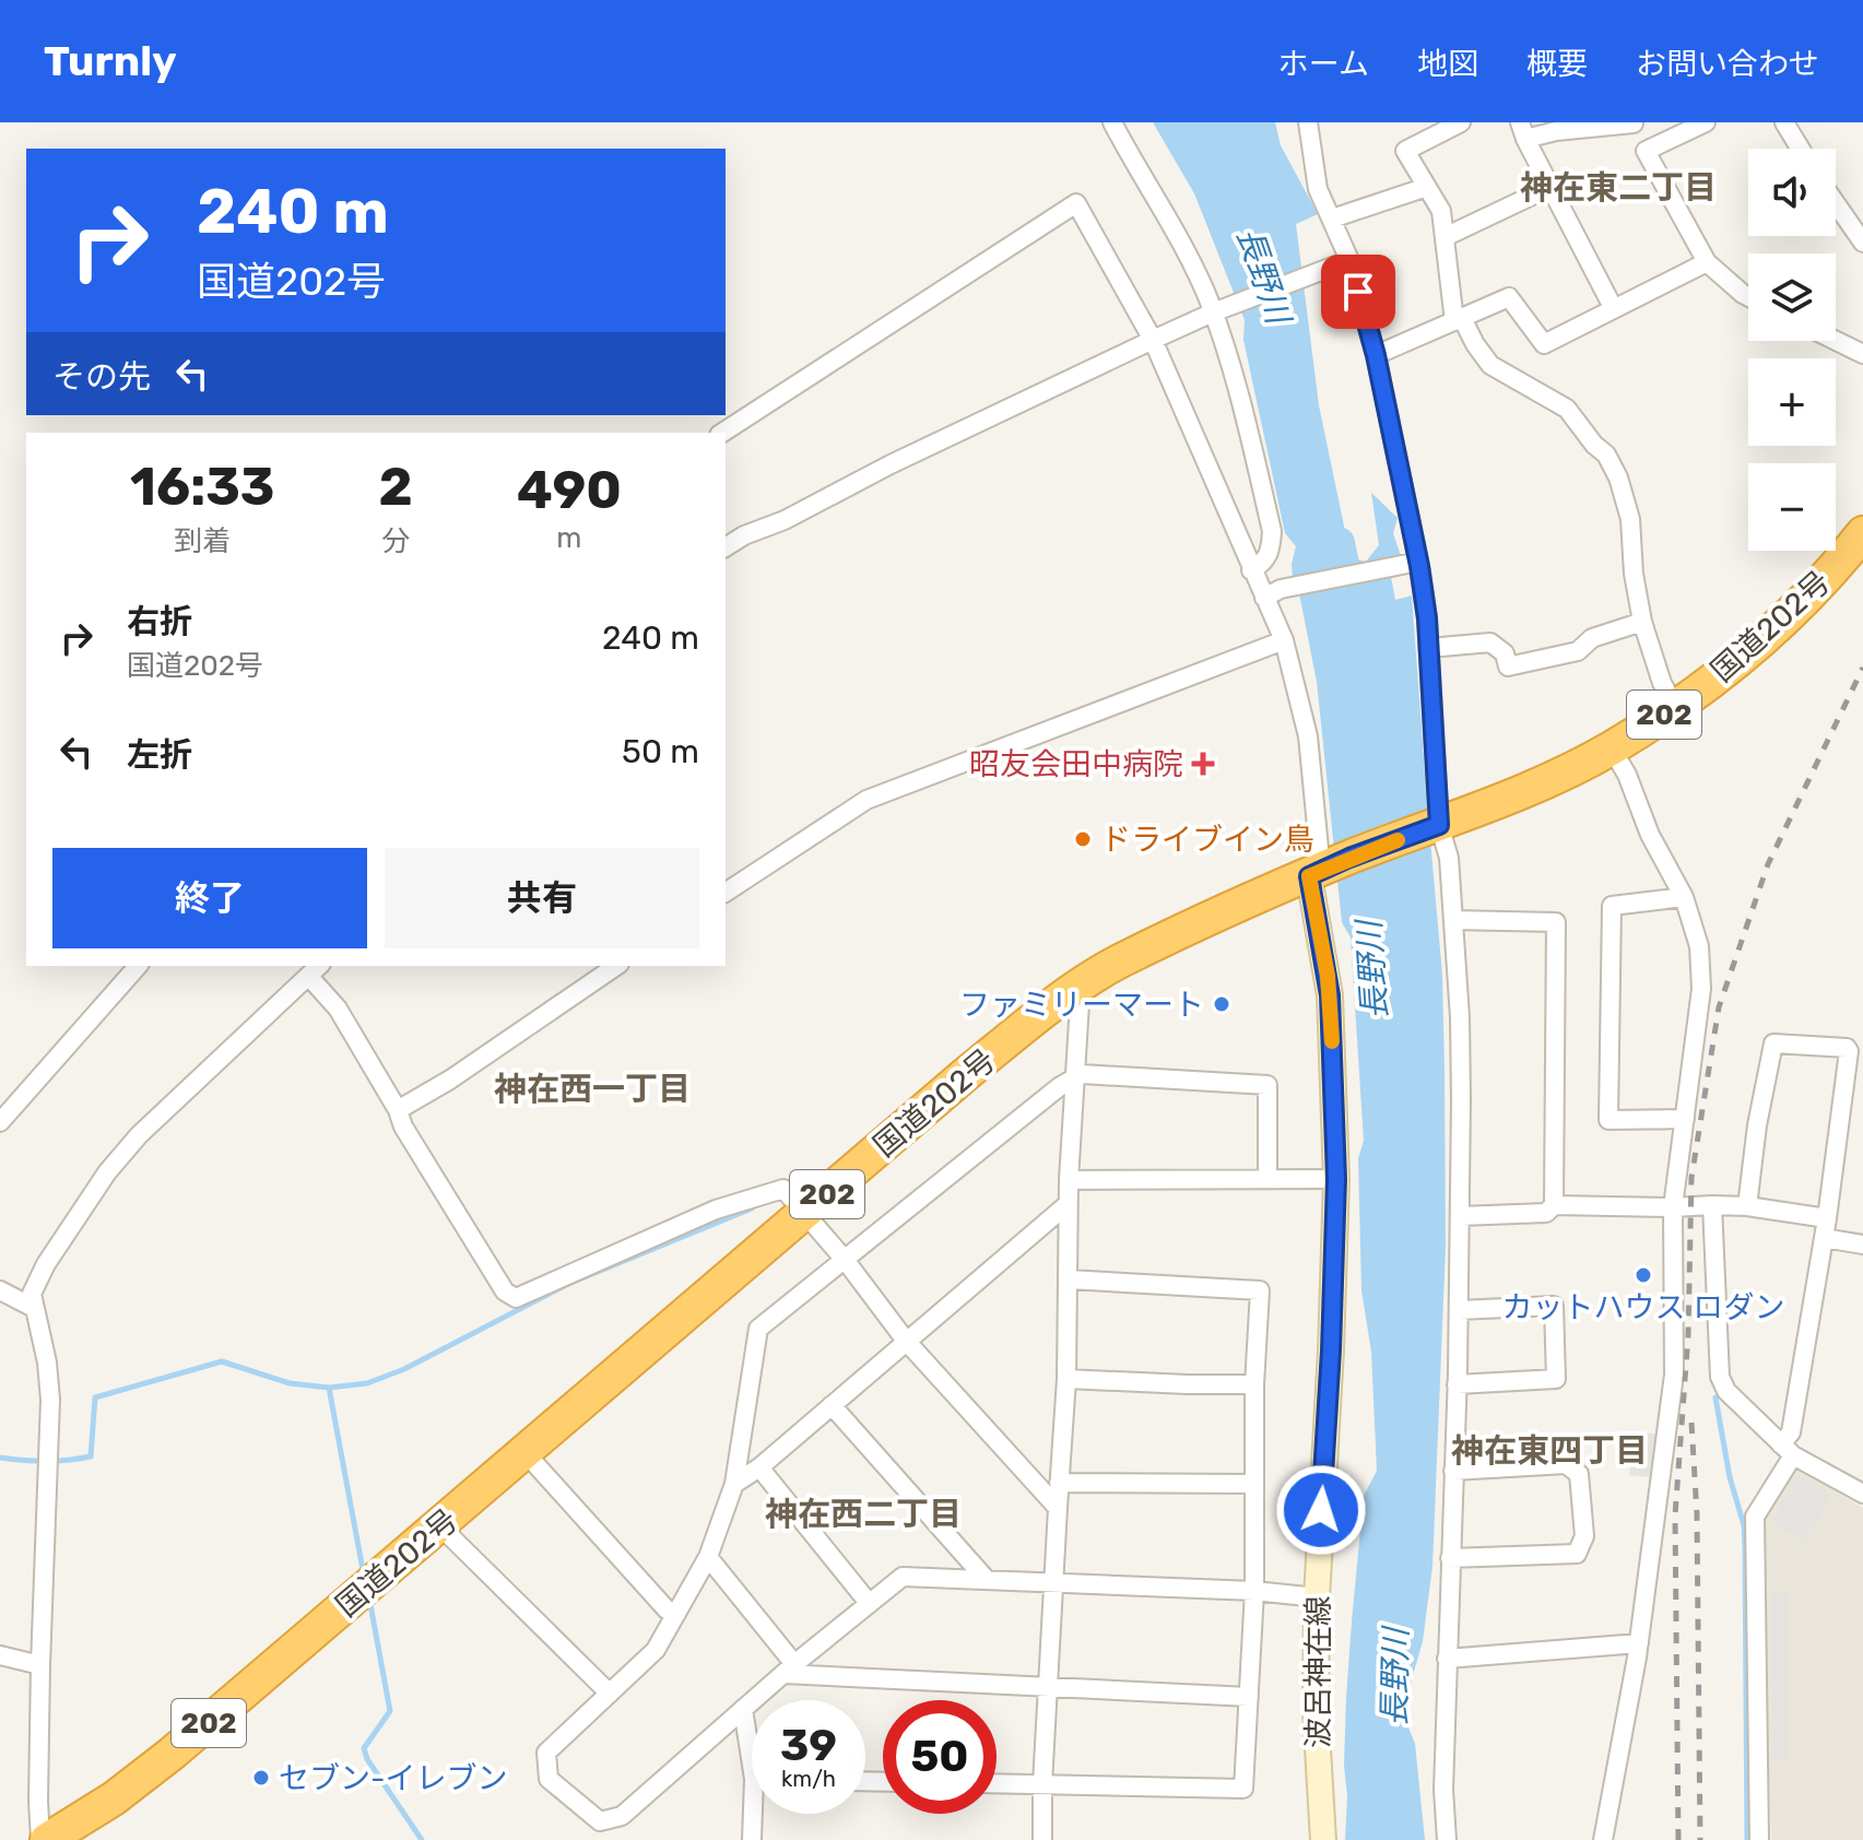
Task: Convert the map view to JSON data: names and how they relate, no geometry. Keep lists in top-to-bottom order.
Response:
{
  "streets": {
    "highway": ["国道202号", "202"],
    "main road": ["波呂神在線"]
  },
  "crossings": [
    ["国道202号", "波呂神在線"]
  ],
  "districts": [
    "神在東二丁目",
    "神在西一丁目",
    "神在東四丁目",
    "神在西二丁目"
  ],
  "water": ["長野川"],
  "places": {
    "health": ["昭友会田中病院"],
    "other": [
      "ドライブイン鳥",
      "ファミリーマート",
      "カットハウス ロダン",
      "セブン-イレブン"
    ]
  },
  "page": {
    "header": "Turnly",
    "nav": [
      "ホーム",
      "地図",
      "概要",
      "お問い合わせ"
    ],
    "map_buttons": ["+", "−"],
    "turn": ["240 m", "国道202号"],
    "then": "その先",
    "eta": [
      "16:33",
      "到着",
      "2",
      "分",
      "490",
      "m"
    ],
    "list": [
      {
        "name": "右折",
        "note": "国道202号",
        "value": "240 m"
      },
      {
        "name": "左折",
        "value": "50 m"
      }
    ],
    "buttons": ["終了", "共有"],
    "speed": "39 km/h",
    "limit": "50"
  }
}
